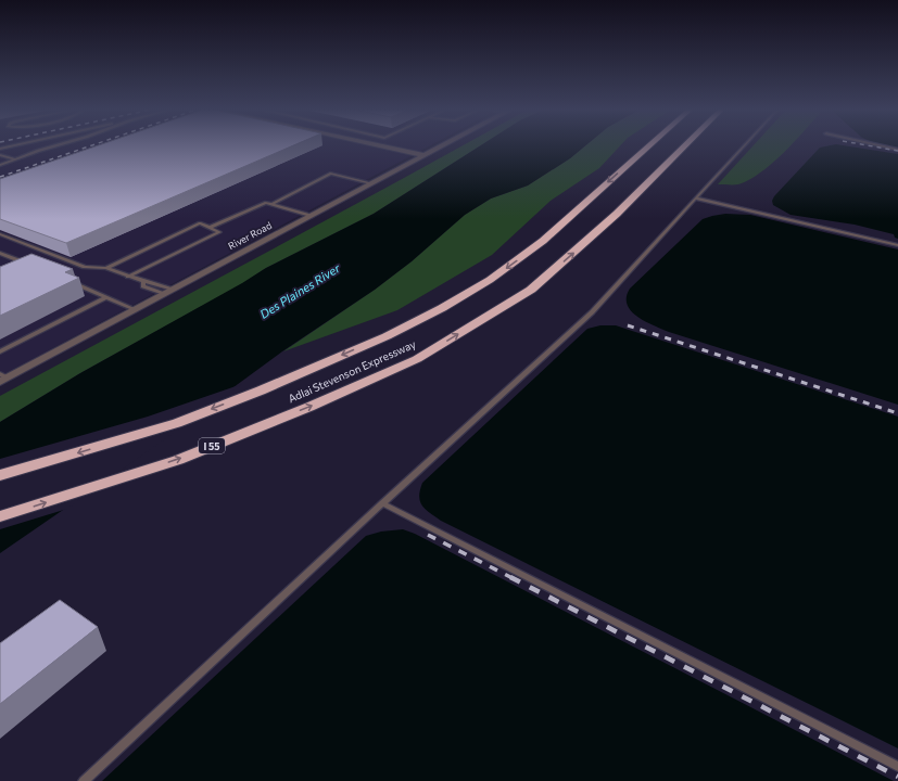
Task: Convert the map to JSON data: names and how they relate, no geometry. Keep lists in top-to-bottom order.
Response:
{
  "streets": {
    "highway": ["Adlai Stevenson Expressway", "I 55"],
    "street": ["River Road"]
  },
  "water": ["Des Plaines River"]
}
